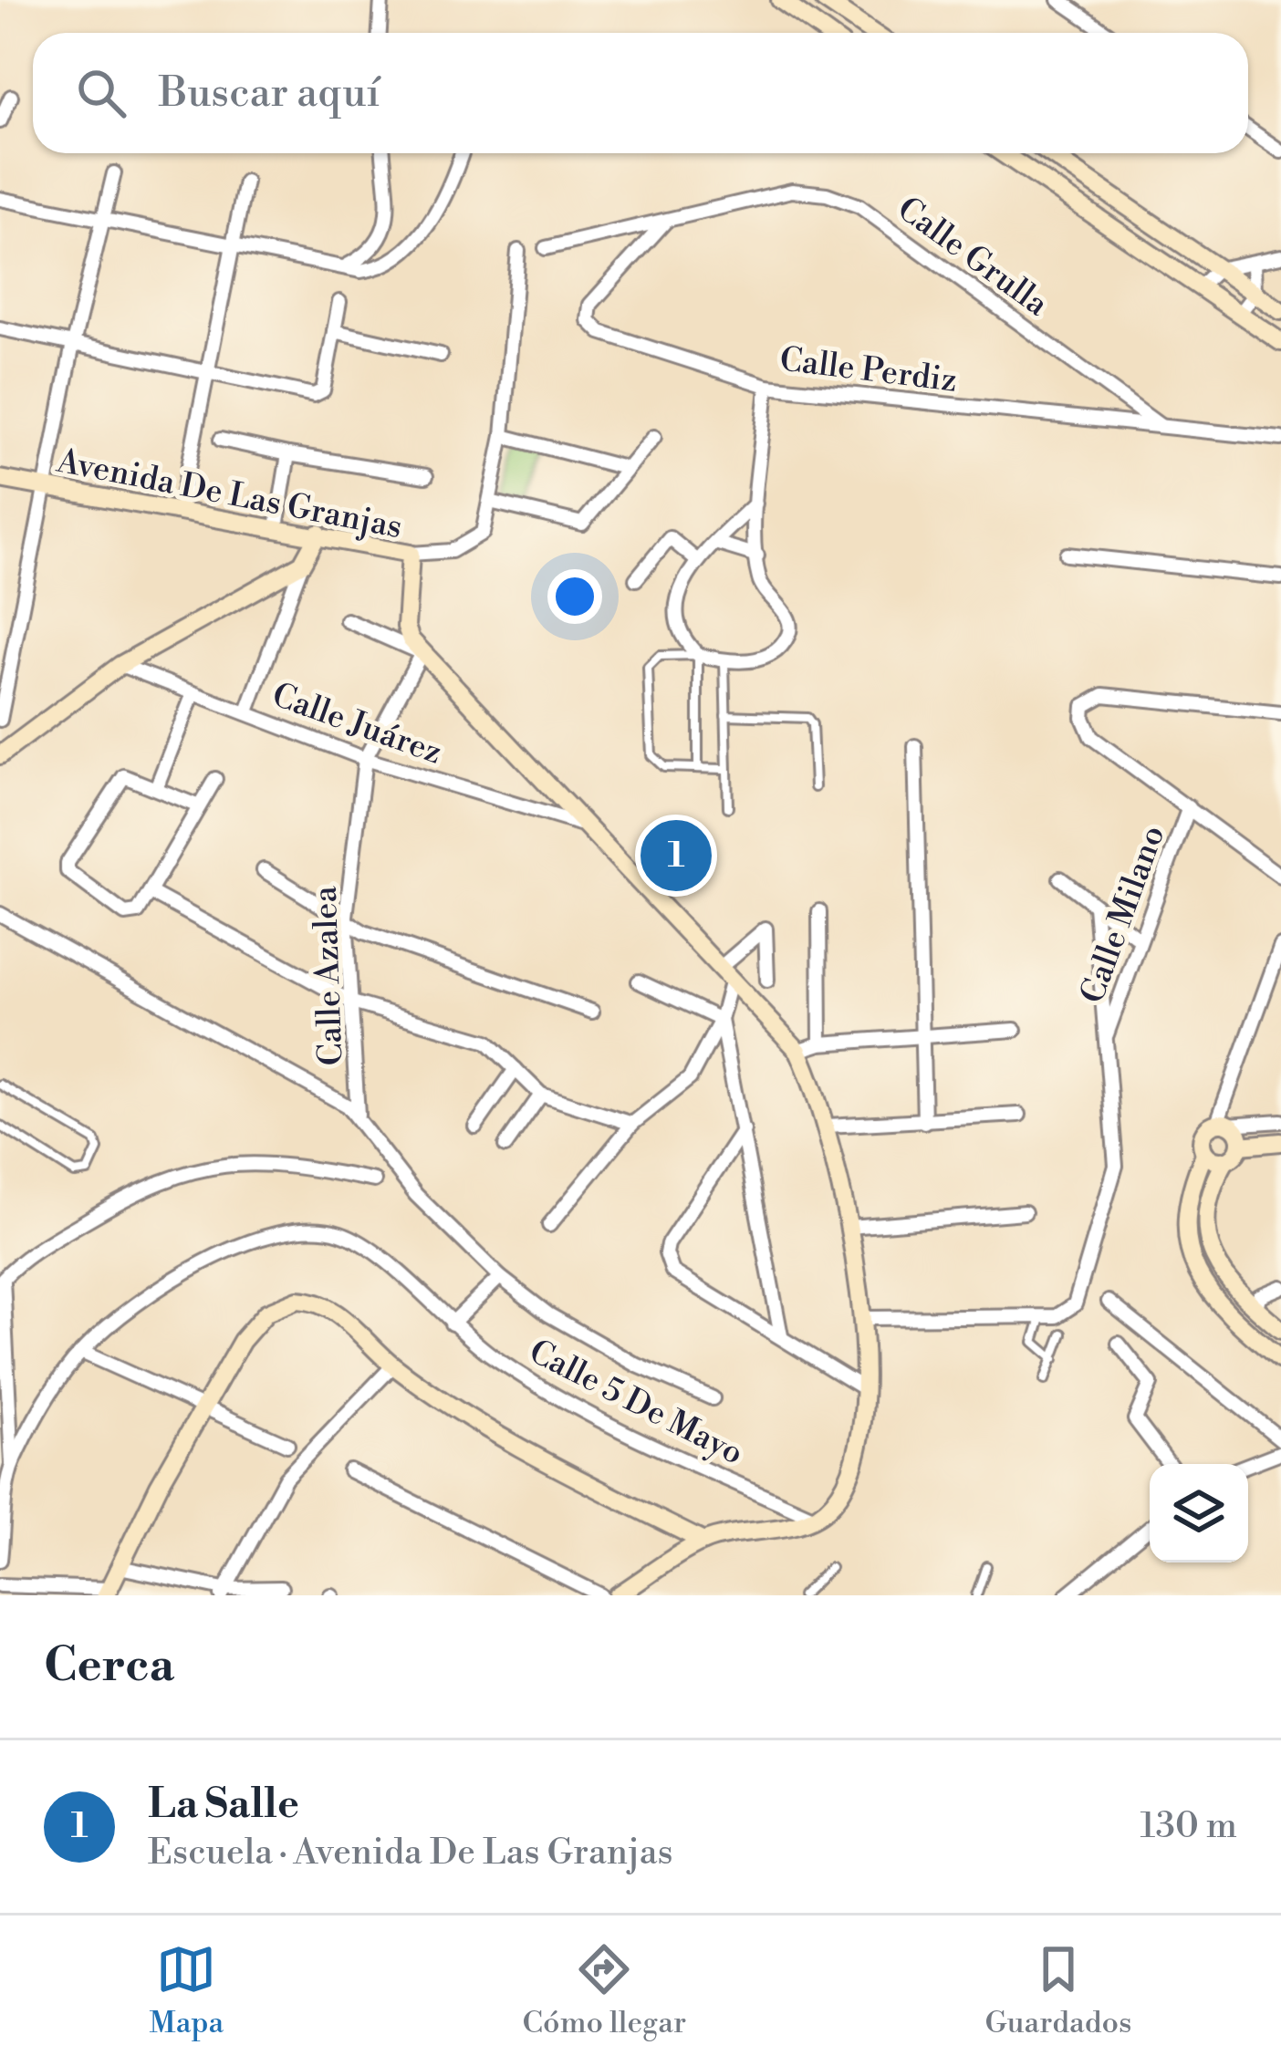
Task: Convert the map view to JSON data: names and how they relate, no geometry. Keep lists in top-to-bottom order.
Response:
{
  "streets": {
    "street": [
      "Calle Grulla",
      "Calle Perdiz",
      "Avenida De Las Granjas",
      "Calle Juárez",
      "Calle Milano",
      "Calle Azalea",
      "Calle 5 De Mayo"
    ]
  },
  "crossings": [
    ["Calle Grulla", "Calle Perdiz"],
    ["Avenida De Las Granjas", "Calle Juárez"],
    ["Avenida De Las Granjas", "Calle Azalea"],
    ["Avenida De Las Granjas", "Calle 5 De Mayo"],
    ["Calle Juárez", "Calle Azalea"]
  ],
  "page": {
    "search": "Buscar aquí",
    "pins": "1",
    "heading": "Cerca",
    "list": [
      {
        "mark": "1",
        "name": "La Salle",
        "note": "Escuela · Avenida De Las Granjas",
        "value": "130 m"
      }
    ],
    "nav": ["Mapa", "Cómo llegar", "Guardados"]
  }
}
